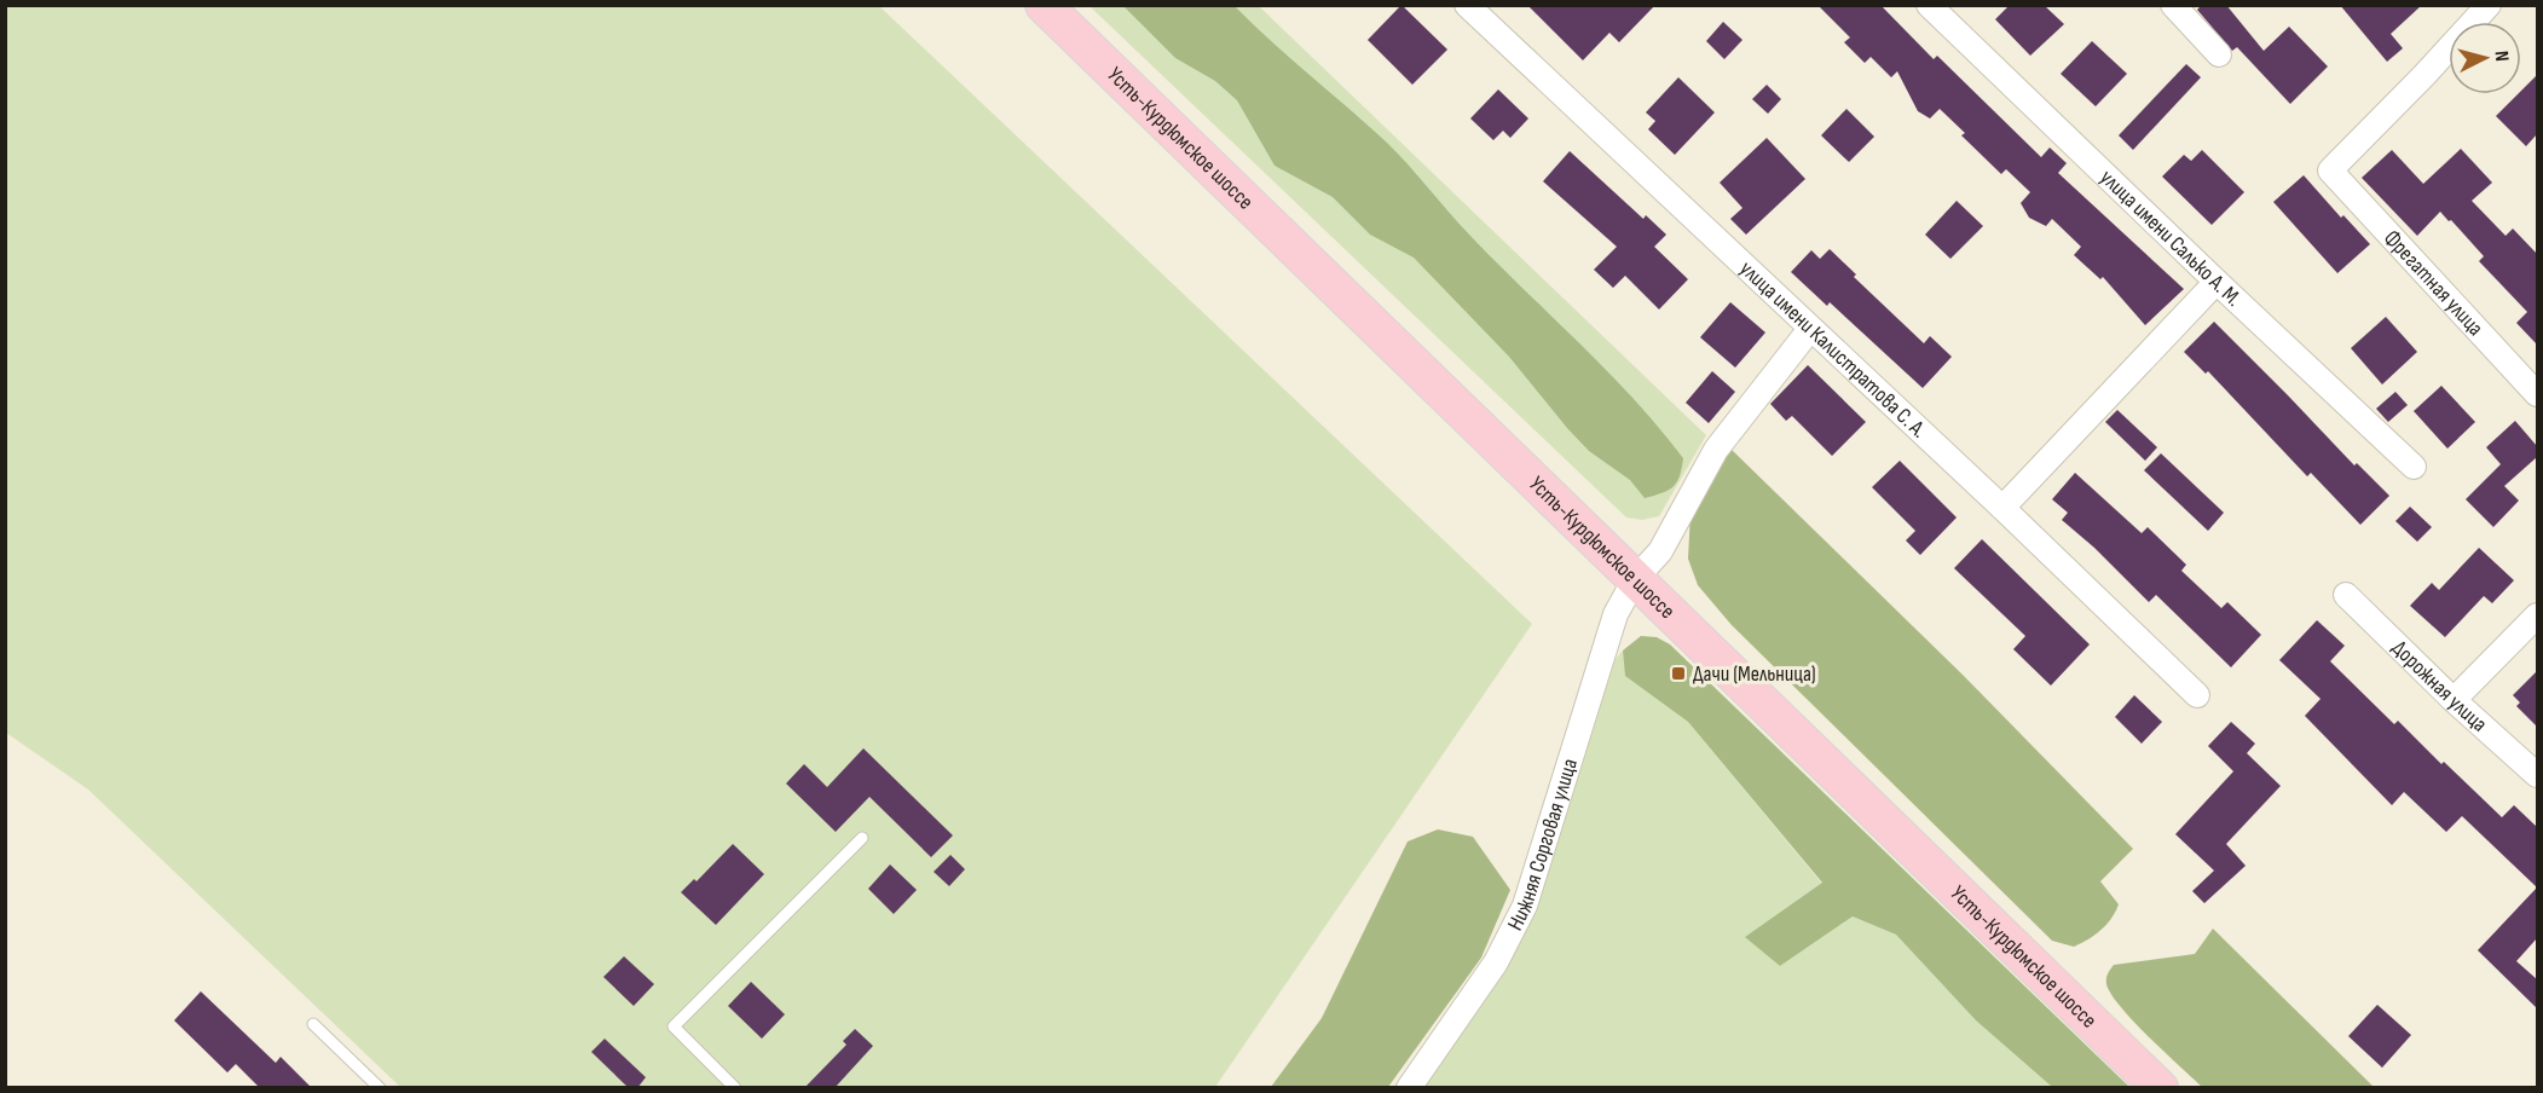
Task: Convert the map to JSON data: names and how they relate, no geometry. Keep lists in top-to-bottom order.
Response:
{
  "streets": {
    "main road": ["Усть-Курдюмское шоссе"],
    "street": [
      "улица имени Салько А. М.",
      "Фрегатная улица",
      "улица имени Калистратова С. А.",
      "Дорожная улица",
      "Нижняя Сорговая улица"
    ]
  },
  "crossings": [
    ["Усть-Курдюмское шоссе", "Нижняя Сорговая улица"],
    ["улица имени Калистратова С. А.", "Нижняя Сорговая улица"]
  ],
  "places": {
    "transit": ["Дачи (Мельница)"]
  },
  "north": "right"
}
